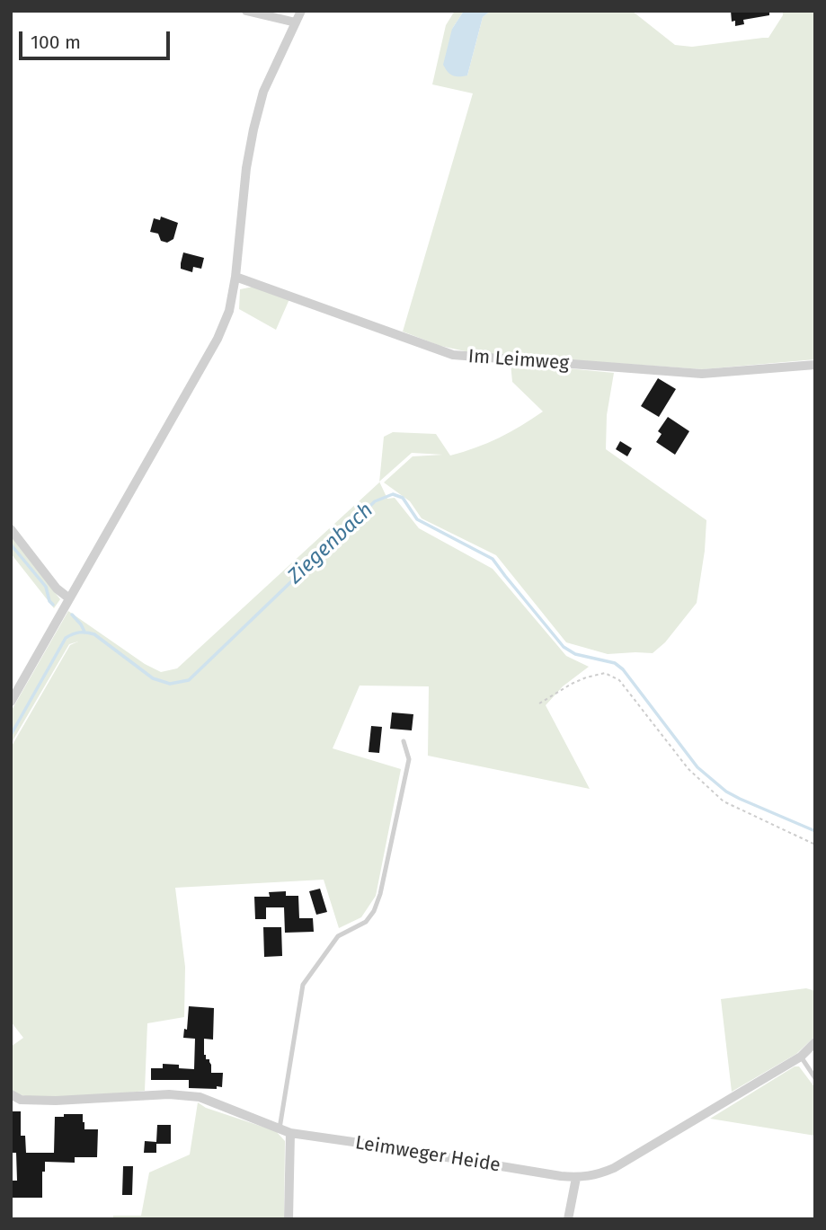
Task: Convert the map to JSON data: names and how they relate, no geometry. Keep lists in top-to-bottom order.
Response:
{
  "streets": {
    "street": ["Im Leimweg", "Leimweger Heide"]
  },
  "water": ["Ziegenbach"],
  "scale_bar": "100 m"
}
